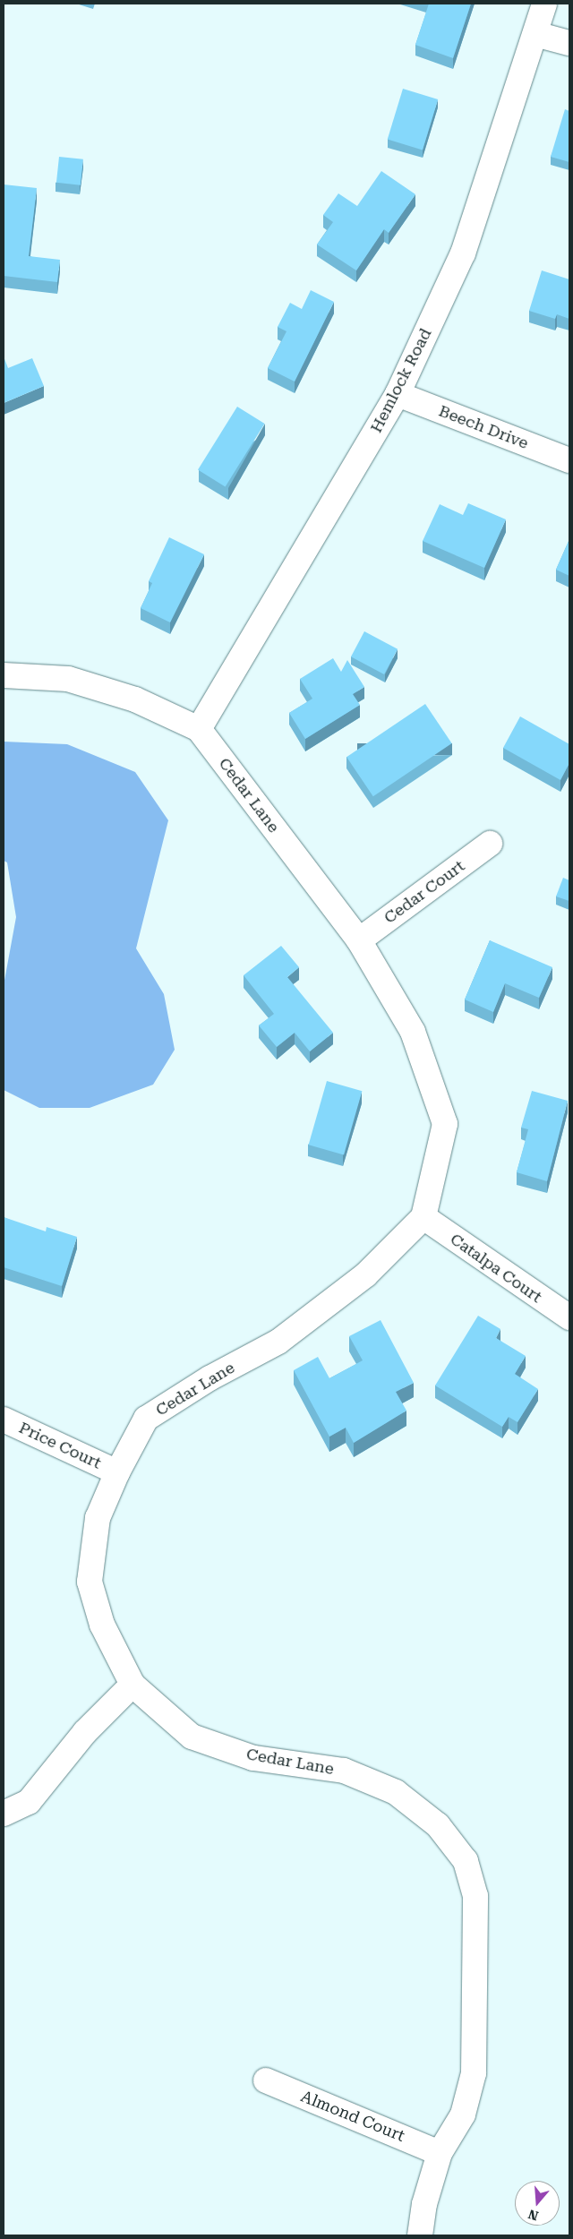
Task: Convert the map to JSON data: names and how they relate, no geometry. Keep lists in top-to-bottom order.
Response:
{
  "streets": {
    "street": [
      "Hemlock Road",
      "Beech Drive",
      "Cedar Lane",
      "Cedar Court",
      "Catalpa Court",
      "Price Court",
      "Almond Court"
    ]
  },
  "crossings": [
    ["Hemlock Road", "Beech Drive"],
    ["Hemlock Road", "Cedar Lane"],
    ["Cedar Lane", "Cedar Court"],
    ["Cedar Lane", "Catalpa Court"],
    ["Cedar Lane", "Price Court"],
    ["Cedar Lane", "Almond Court"]
  ],
  "north": "bottom"
}
